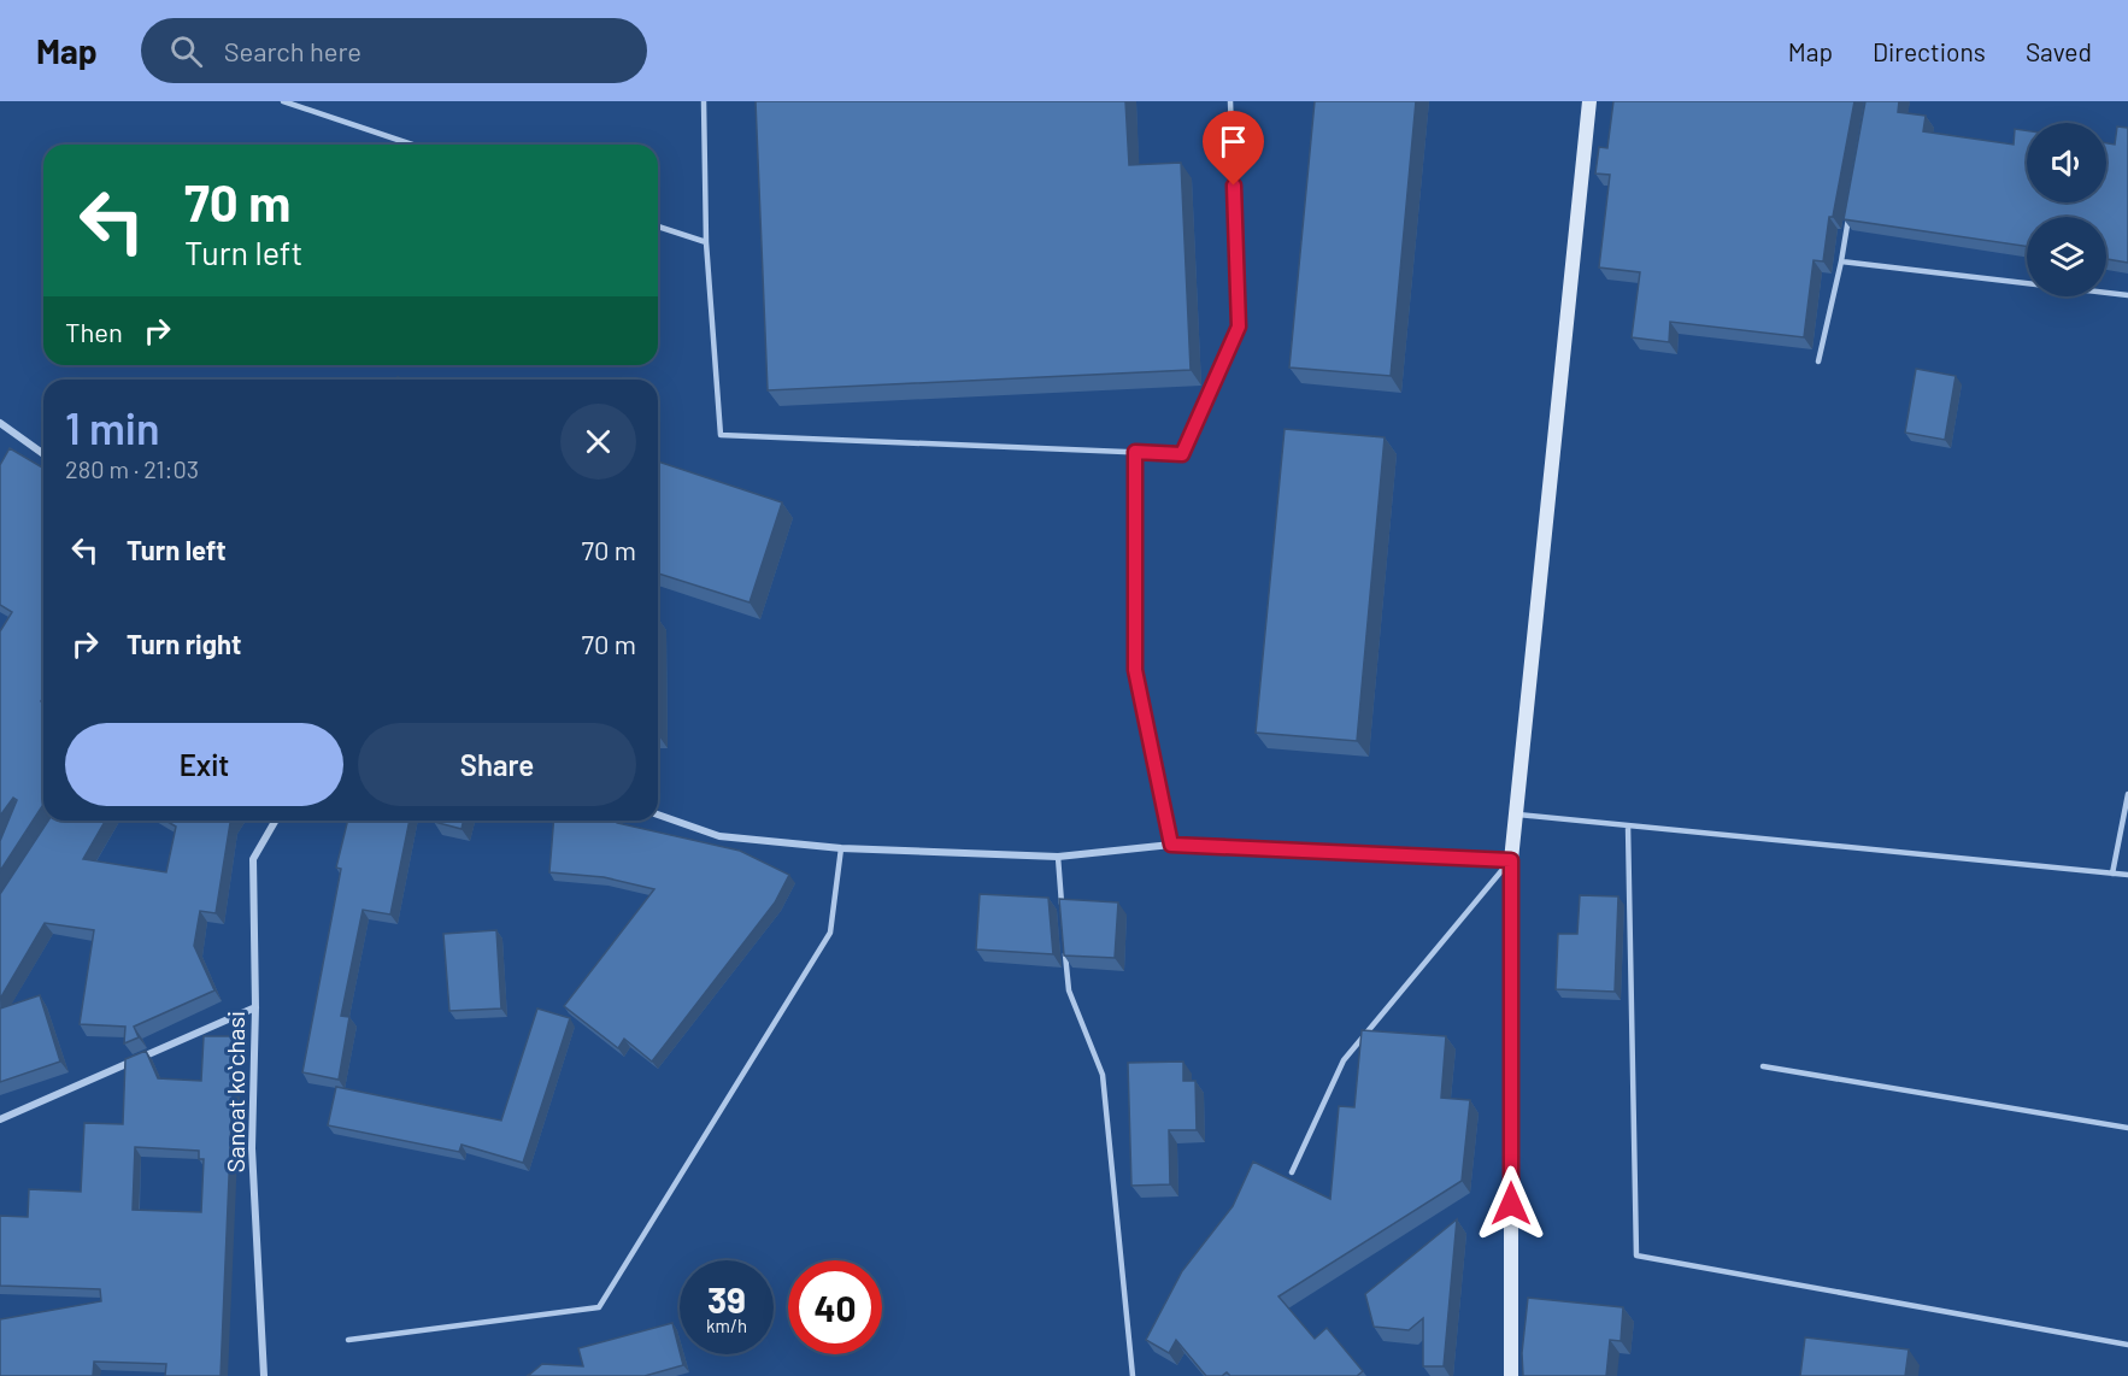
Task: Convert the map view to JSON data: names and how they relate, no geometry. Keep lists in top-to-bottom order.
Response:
{
  "streets": {
    "street": ["Sanoat koʻchasi"]
  },
  "page": {
    "header": "Map",
    "search": "Search here",
    "nav": ["Map", "Directions", "Saved"],
    "turn": ["70 m", "Turn left"],
    "then": "Then",
    "heading": ["1 min", "280 m · 21:03"],
    "list": [
      {
        "name": "Turn left",
        "value": "70 m"
      },
      {
        "name": "Turn right",
        "value": "70 m"
      }
    ],
    "buttons": ["Exit", "Share"],
    "speed": "39 km/h",
    "limit": "40"
  }
}
